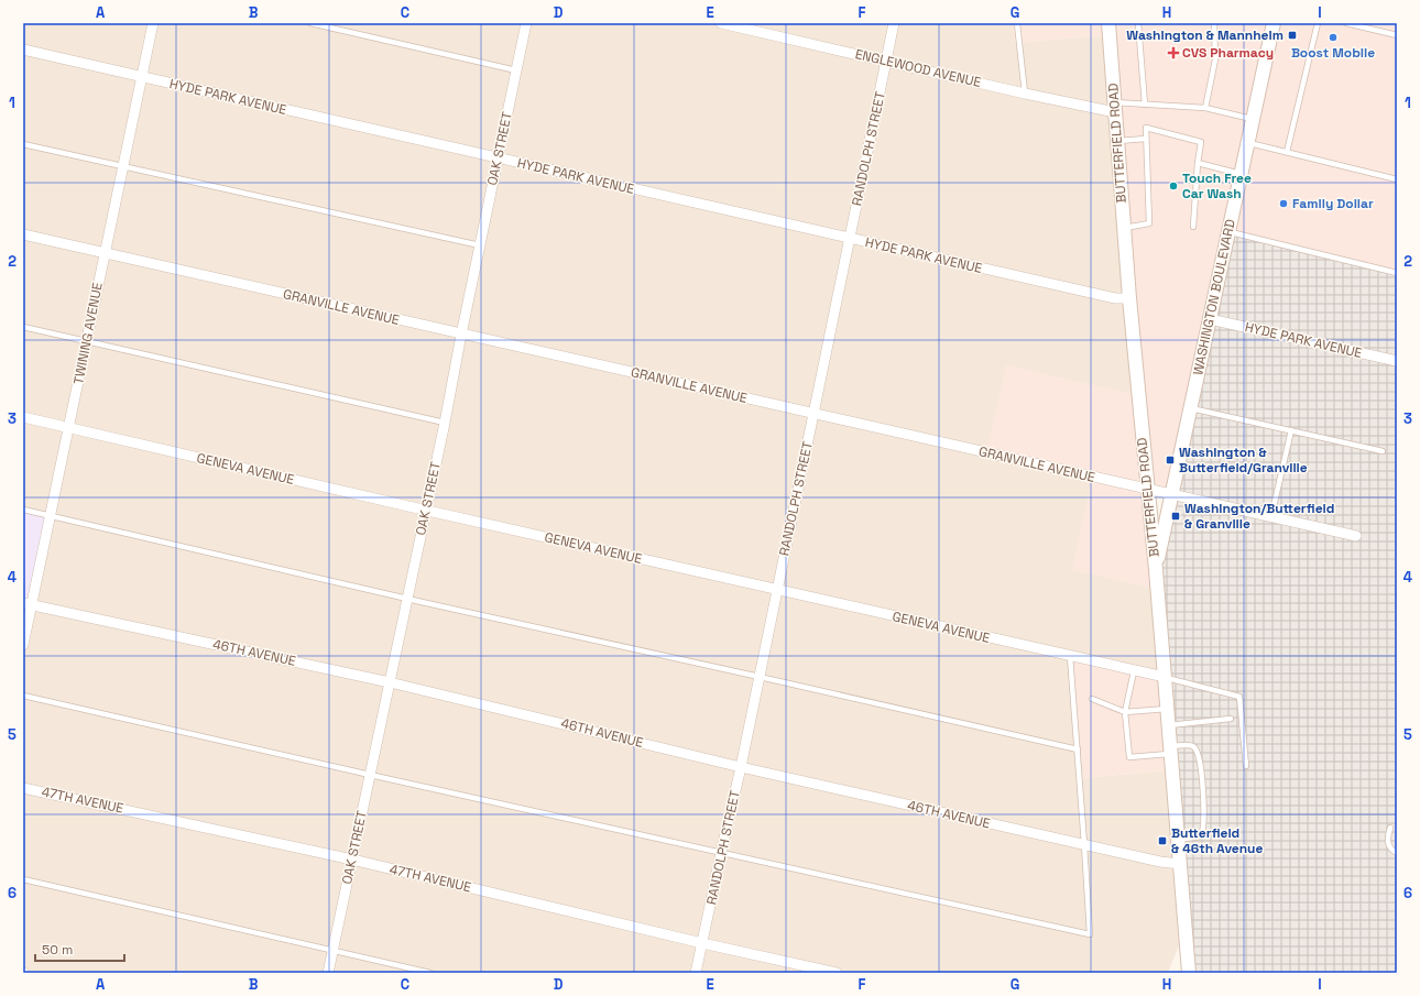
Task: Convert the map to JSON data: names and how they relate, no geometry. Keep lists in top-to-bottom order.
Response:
{
  "streets": {
    "main road": ["BUTTERFIELD ROAD", "WASHINGTON BOULEVARD"],
    "street": [
      "ENGLEWOOD AVENUE",
      "HYDE PARK AVENUE",
      "OAK STREET",
      "RANDOLPH STREET",
      "GRANVILLE AVENUE",
      "TWINING AVENUE",
      "GENEVA AVENUE",
      "46TH AVENUE",
      "47TH AVENUE"
    ]
  },
  "crossings": [
    ["ENGLEWOOD AVENUE", "BUTTERFIELD ROAD"],
    ["ENGLEWOOD AVENUE", "RANDOLPH STREET"],
    ["HYDE PARK AVENUE", "BUTTERFIELD ROAD"],
    ["HYDE PARK AVENUE", "OAK STREET"],
    ["HYDE PARK AVENUE", "RANDOLPH STREET"],
    ["HYDE PARK AVENUE", "WASHINGTON BOULEVARD"],
    ["HYDE PARK AVENUE", "TWINING AVENUE"],
    ["BUTTERFIELD ROAD", "WASHINGTON BOULEVARD"],
    ["BUTTERFIELD ROAD", "GRANVILLE AVENUE"],
    ["BUTTERFIELD ROAD", "GENEVA AVENUE"],
    ["BUTTERFIELD ROAD", "46TH AVENUE"],
    ["OAK STREET", "GRANVILLE AVENUE"],
    ["OAK STREET", "GENEVA AVENUE"],
    ["OAK STREET", "46TH AVENUE"],
    ["OAK STREET", "47TH AVENUE"],
    ["RANDOLPH STREET", "GRANVILLE AVENUE"],
    ["RANDOLPH STREET", "GENEVA AVENUE"],
    ["RANDOLPH STREET", "46TH AVENUE"],
    ["RANDOLPH STREET", "47TH AVENUE"],
    ["WASHINGTON BOULEVARD", "GRANVILLE AVENUE"],
    ["GRANVILLE AVENUE", "TWINING AVENUE"],
    ["TWINING AVENUE", "GENEVA AVENUE"],
    ["TWINING AVENUE", "46TH AVENUE"]
  ],
  "places": {
    "transit": [
      "Washington & Mannheim",
      "Washington & Butterfield/Granville",
      "Washington/Butterfield & Granville",
      "Butterfield & 46th Avenue"
    ],
    "other": ["Boost Mobile", "Touch Free Car Wash", "Family Dollar"],
    "health": ["CVS Pharmacy"]
  },
  "scale_bar": "50 m",
  "grid": {
    "columns": [
      "A",
      "B",
      "C",
      "D",
      "E",
      "F",
      "G",
      "H",
      "I"
    ],
    "rows": [
      "1",
      "2",
      "3",
      "4",
      "5",
      "6"
    ]
  }
}
